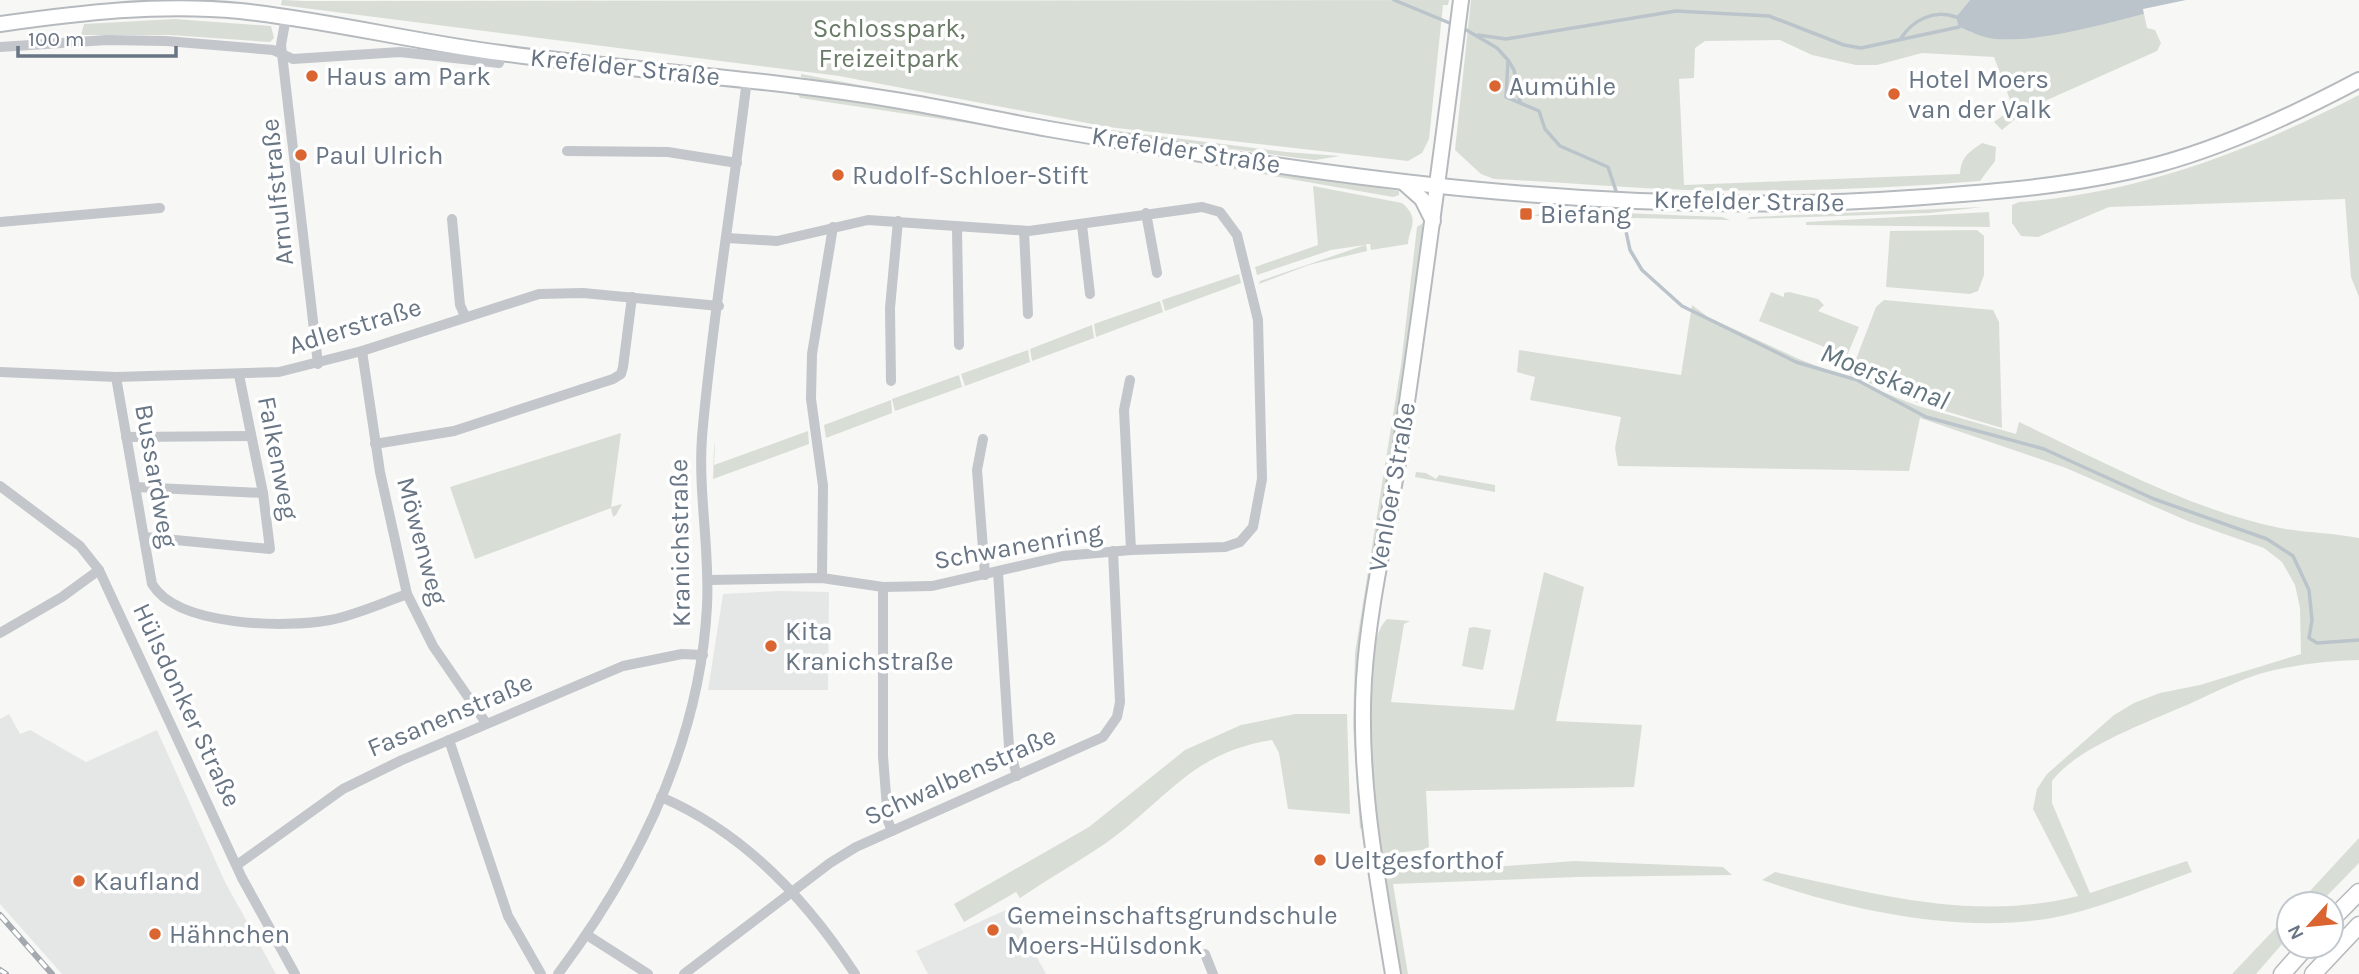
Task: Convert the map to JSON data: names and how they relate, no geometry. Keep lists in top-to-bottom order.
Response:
{
  "streets": {
    "main road": ["Krefelder Straße", "Venloer Straße"],
    "street": [
      "Arnulfstraße",
      "Adlerstraße",
      "Falkenweg",
      "Bussardweg",
      "Möwenweg",
      "Kranichstraße",
      "Schwanenring",
      "Hülsdonker Straße",
      "Fasanenstraße",
      "Schwalbenstraße"
    ]
  },
  "crossings": [
    ["Krefelder Straße", "Arnulfstraße"],
    ["Krefelder Straße", "Venloer Straße"],
    ["Krefelder Straße", "Kranichstraße"],
    ["Arnulfstraße", "Adlerstraße"],
    ["Adlerstraße", "Falkenweg"],
    ["Adlerstraße", "Bussardweg"],
    ["Adlerstraße", "Möwenweg"],
    ["Adlerstraße", "Kranichstraße"],
    ["Falkenweg", "Bussardweg"],
    ["Bussardweg", "Möwenweg"],
    ["Möwenweg", "Fasanenstraße"],
    ["Kranichstraße", "Schwanenring"],
    ["Kranichstraße", "Fasanenstraße"],
    ["Schwanenring", "Schwalbenstraße"],
    ["Hülsdonker Straße", "Fasanenstraße"]
  ],
  "water": ["Moerskanal"],
  "parks": ["Schlosspark, Freizeitpark"],
  "places": {
    "other": [
      "Haus am Park",
      "Aumühle",
      "Hotel Moers van der Valk",
      "Paul Ulrich",
      "Rudolf-Schloer-Stift",
      "Kita Kranichstraße",
      "Ueltgesforthof",
      "Kaufland",
      "Gemeinschaftsgrundschule Moers-Hülsdonk",
      "Hähnchen"
    ],
    "transit": ["Biefang"]
  },
  "scale_bar": "100 m",
  "north": "bottom left"
}
